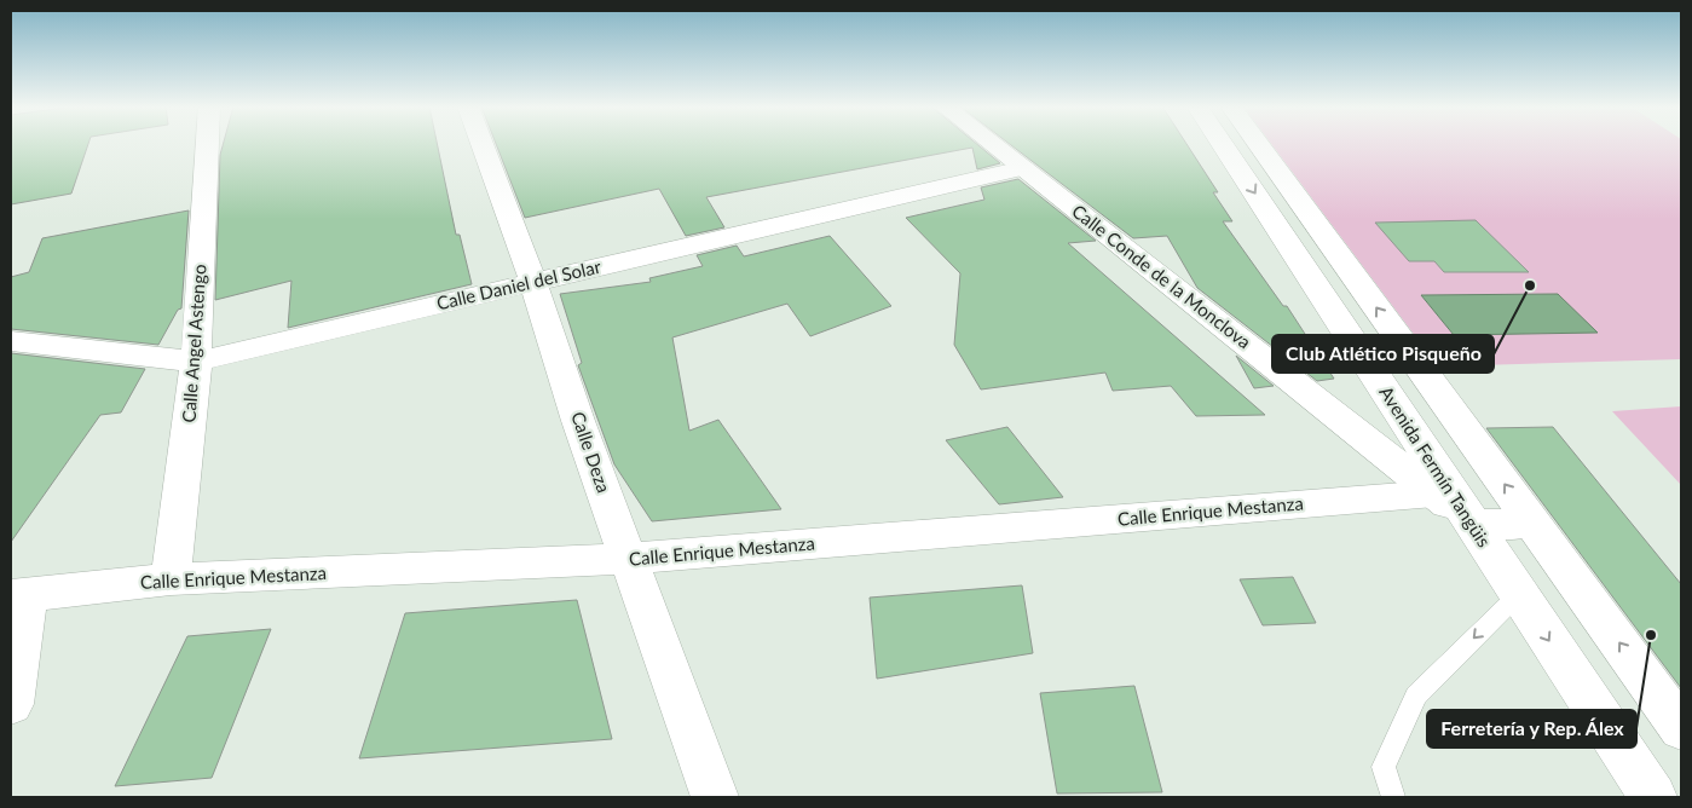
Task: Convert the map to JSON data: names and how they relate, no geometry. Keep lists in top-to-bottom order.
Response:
{
  "streets": {
    "street": [
      "Calle Conde de la Monclova",
      "Calle Daniel del Solar",
      "Calle Angel Astengo",
      "Calle Deza",
      "Avenida Fermín Tangüis",
      "Calle Enrique Mestanza"
    ]
  },
  "crossings": [
    ["Calle Conde de la Monclova", "Calle Daniel del Solar"],
    ["Calle Conde de la Monclova", "Avenida Fermín Tangüis"],
    ["Calle Conde de la Monclova", "Calle Enrique Mestanza"],
    ["Calle Daniel del Solar", "Calle Angel Astengo"],
    ["Calle Daniel del Solar", "Calle Deza"],
    ["Calle Angel Astengo", "Calle Enrique Mestanza"],
    ["Calle Deza", "Calle Enrique Mestanza"]
  ],
  "places": ["Club Atlético Pisqueño", "Ferretería y Rep. Álex"]
}
